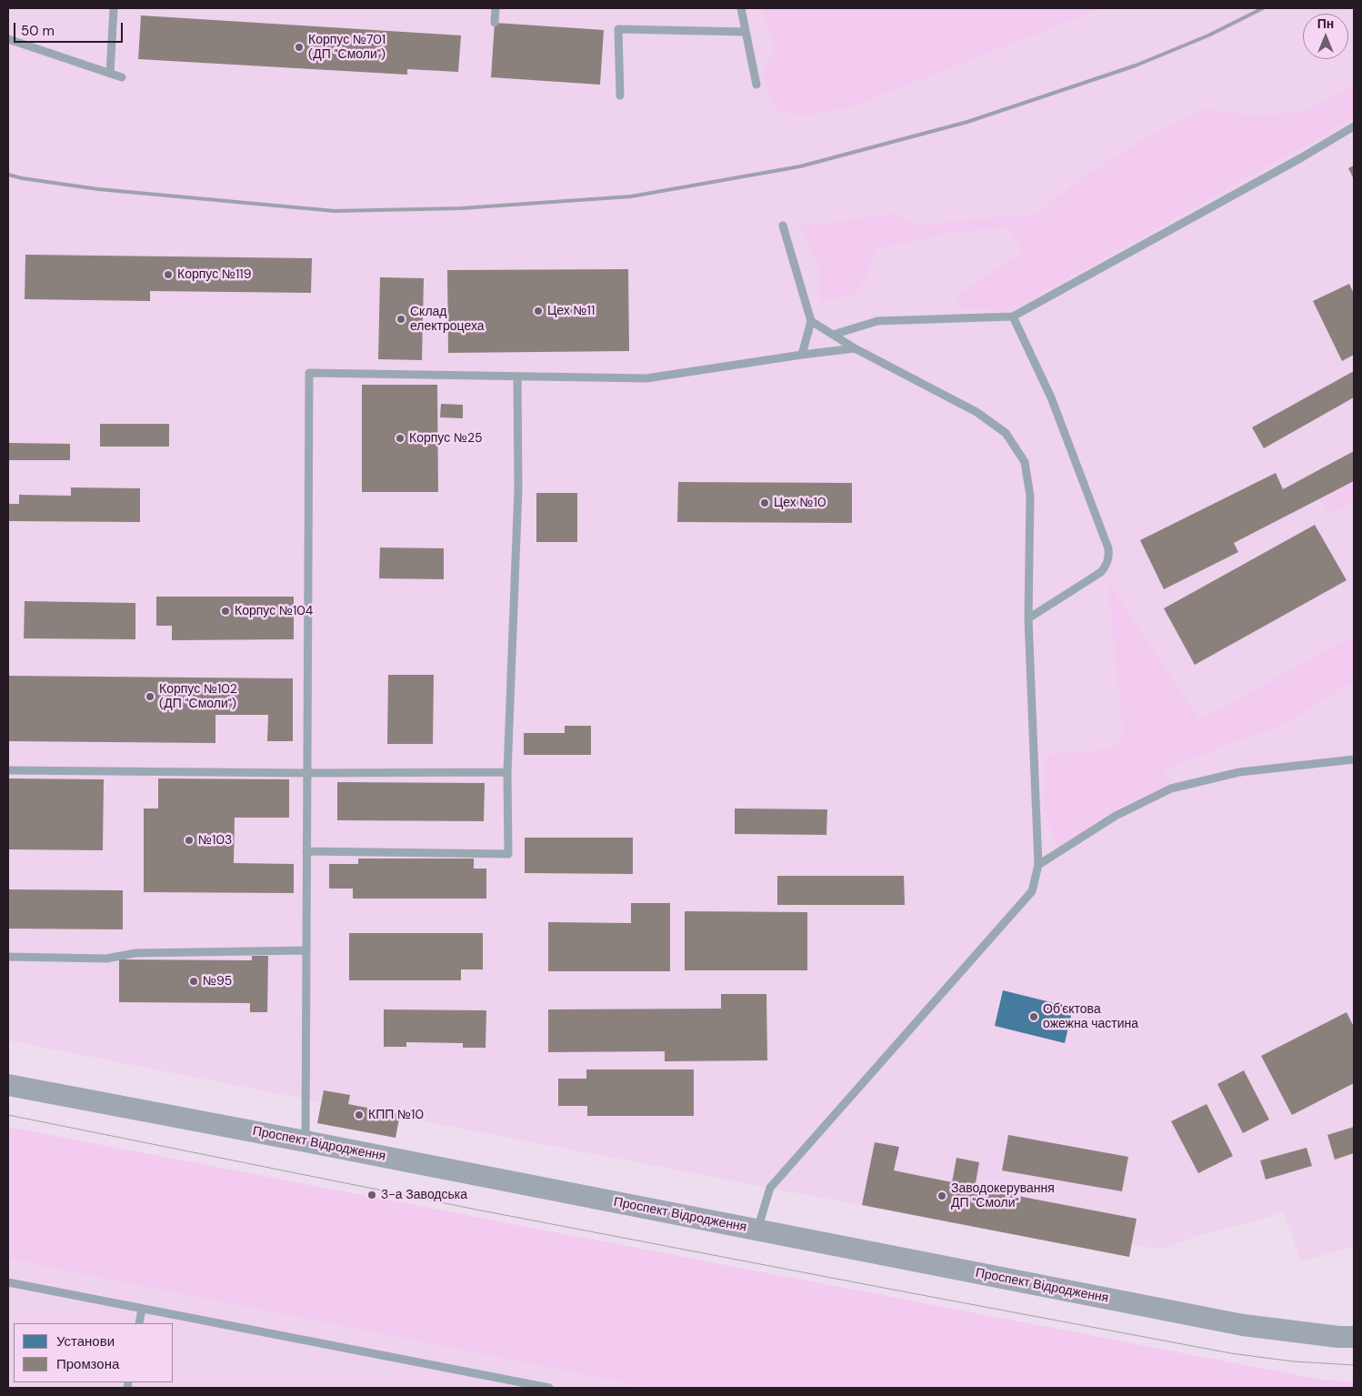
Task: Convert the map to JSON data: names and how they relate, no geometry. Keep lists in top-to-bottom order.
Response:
{
  "streets": {
    "street": ["Проспект Відродження"]
  },
  "places": [
    "Корпус №701 (ДП \"Смоли\")",
    "Корпус №119",
    "Цех №11",
    "Склад електроцеха",
    "Корпус №25",
    "Цех №10",
    "Корпус №104",
    "Корпус №102 (ДП \"Смоли\")",
    "№103",
    "№95",
    "Об'єктова ожежна частина",
    "КПП №10",
    "3-а Заводська",
    "Заводокерування ДП \"Смоли\""
  ],
  "legend": ["Установи", "Промзона"],
  "scale_bar": "50 m",
  "north": "top"
}
